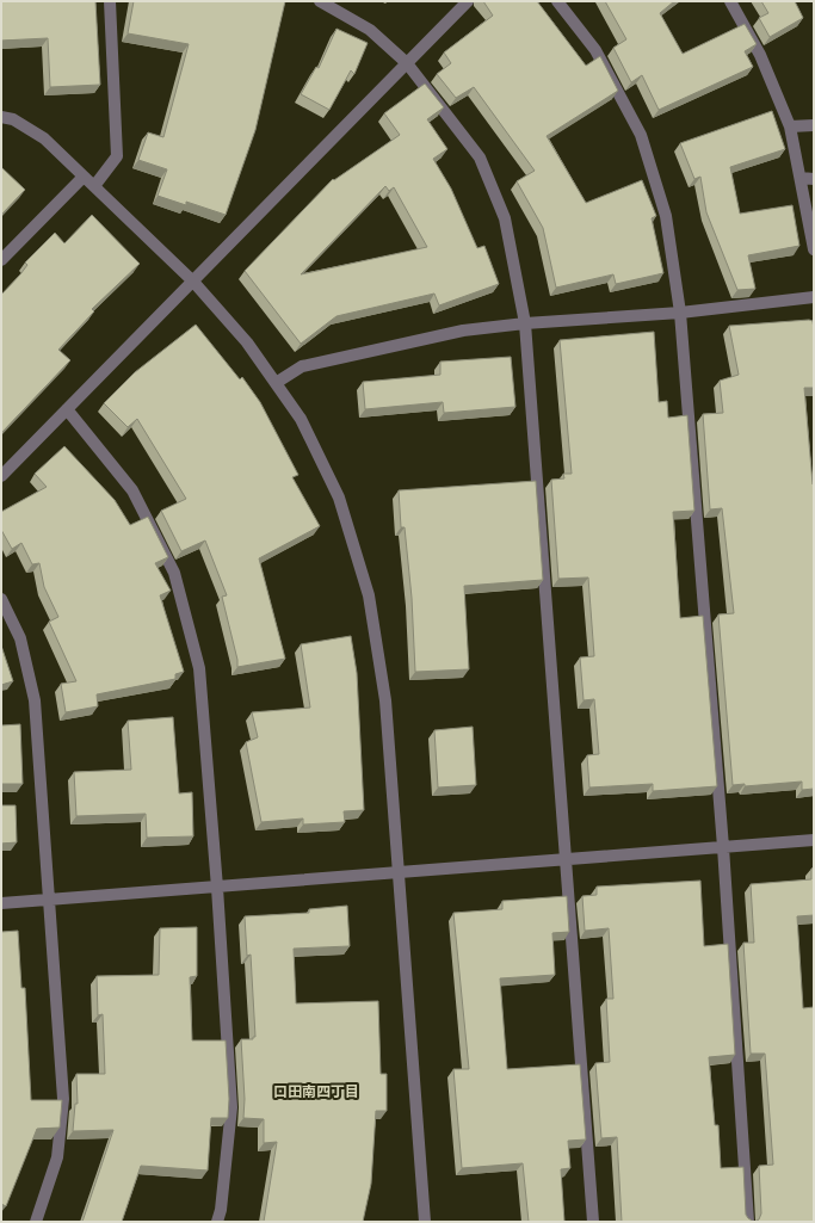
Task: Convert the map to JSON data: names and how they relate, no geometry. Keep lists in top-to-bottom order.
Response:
{
  "districts": ["口田南四丁目"]
}
